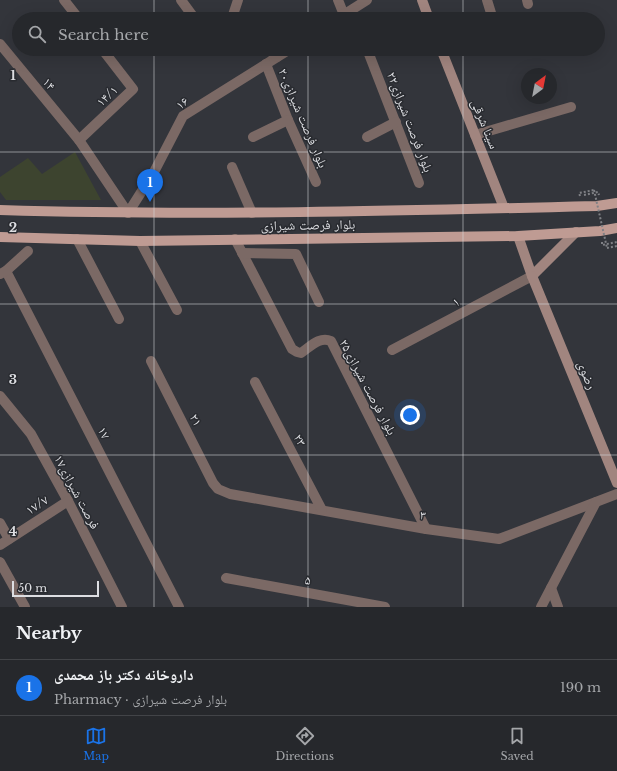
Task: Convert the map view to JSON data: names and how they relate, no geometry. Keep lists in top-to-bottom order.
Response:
{
  "streets": {
    "main road": ["سینا شرقی", "بلوار فرصت شیرازی", "رضوی"],
    "street": [
      "۱۴",
      "۱۴/۱",
      "۱۶",
      "بلوار فرصت شیرازی۲۰",
      "بلوار فرصت شیرازی۲۲",
      "۱",
      "بلوار فرصت شیرازی۲۵",
      "۲۱",
      "۱۷",
      "۲۳",
      "۱۷فرصت شیرازی",
      "۱۷/۷",
      "۳",
      "۵"
    ]
  },
  "crossings": [
    ["۱۴", "۱۴/۱"],
    ["۱۴", "۱۶"],
    ["۱۴", "بلوار فرصت شیرازی"],
    ["۱۶", "بلوار فرصت شیرازی۲۰"],
    ["۱۶", "بلوار فرصت شیرازی"],
    ["سینا شرقی", "بلوار فرصت شیرازی"],
    ["بلوار فرصت شیرازی", "رضوی"],
    ["بلوار فرصت شیرازی", "بلوار فرصت شیرازی۲۵"],
    ["۱", "رضوی"],
    ["بلوار فرصت شیرازی۲۵", "۳"],
    ["۲۱", "۳"],
    ["۲۳", "۳"],
    ["۱۷فرصت شیرازی", "۱۷/۷"]
  ],
  "scale_bar": "50 m",
  "north": "top right",
  "page": {
    "search": "Search here",
    "pins": "1",
    "scale": "50 m",
    "heading": "Nearby",
    "list": [
      {
        "mark": "1",
        "name": "داروخانه دکتر باز محمدی",
        "note": "Pharmacy · بلوار فرصت شیرازی",
        "value": "190 m"
      }
    ],
    "nav": ["Map", "Directions", "Saved"]
  },
  "grid": {
    "rows": [
      "1",
      "2",
      "3",
      "4"
    ]
  }
}
